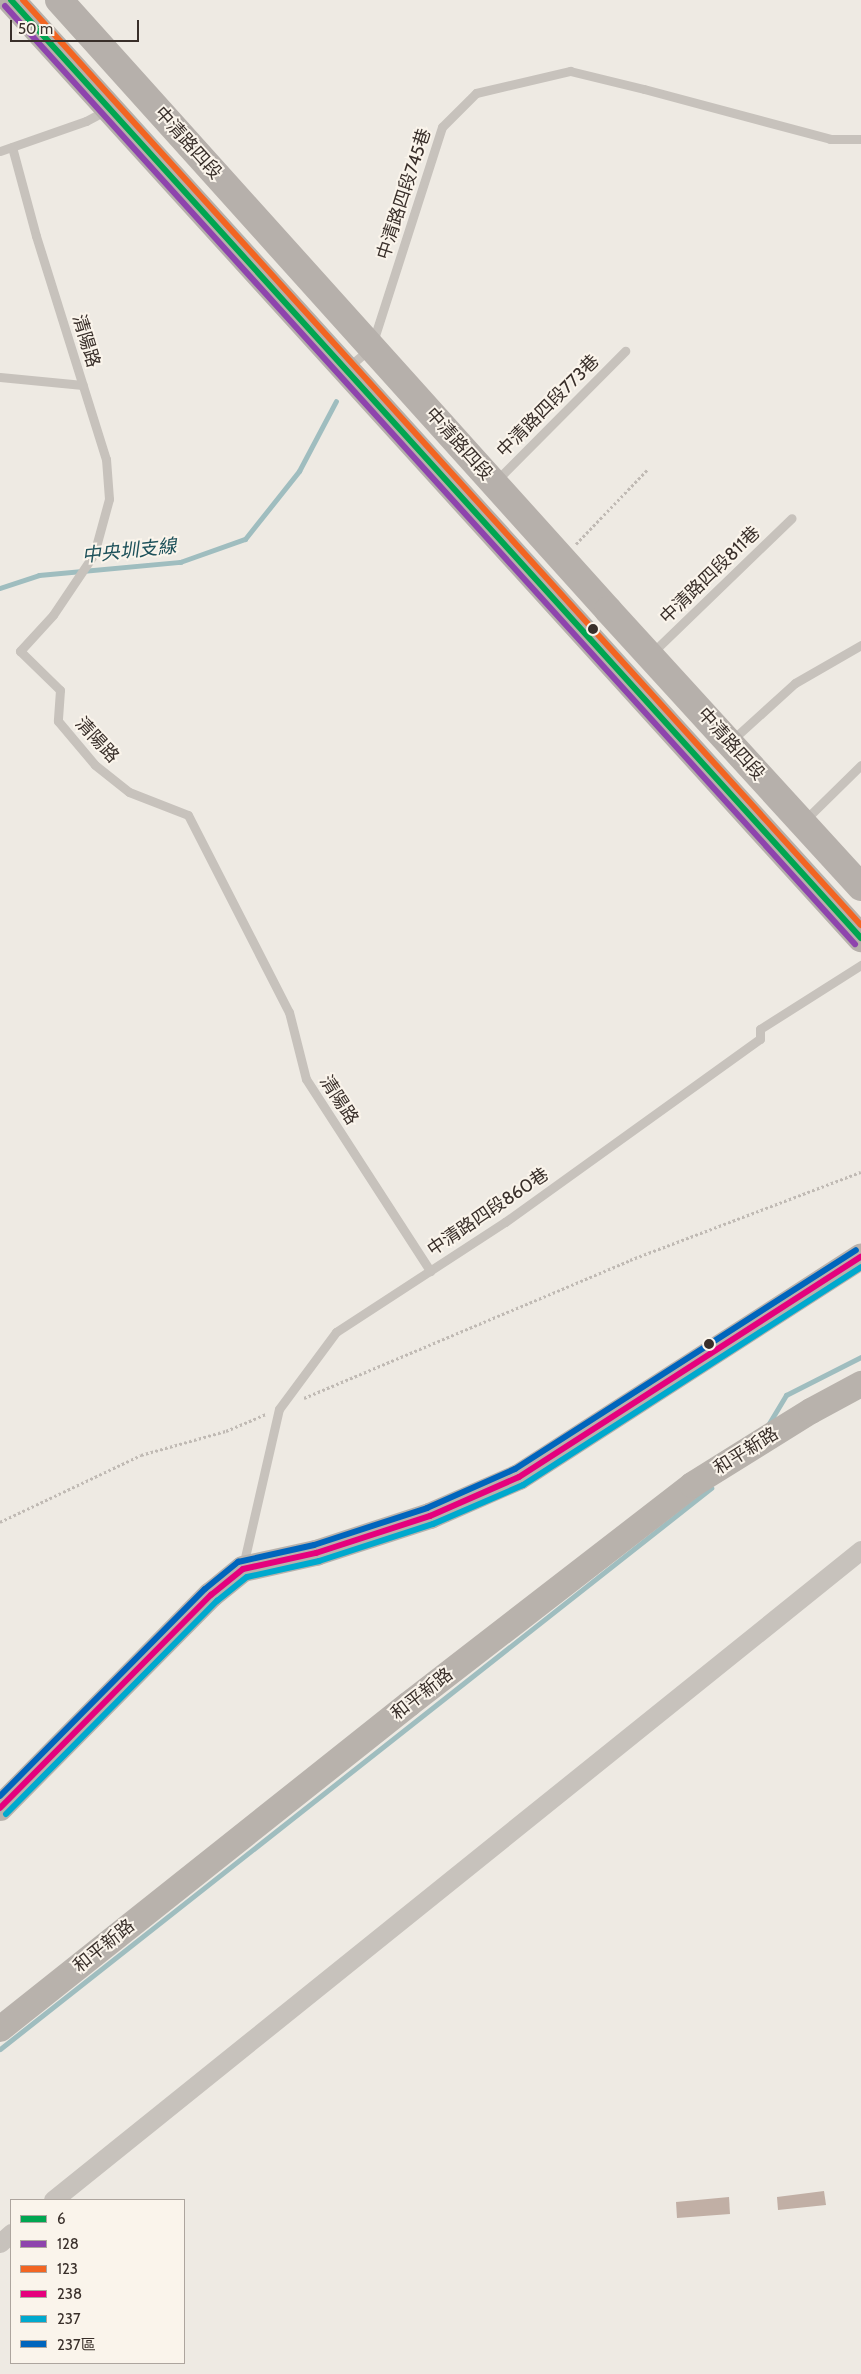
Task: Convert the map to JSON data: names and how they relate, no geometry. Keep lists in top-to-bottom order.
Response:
{
  "streets": {
    "main road": ["中清路四段"],
    "street": ["和平新路"],
    "lane": [
      "中清路四段745巷",
      "清陽路",
      "中清路四段773巷",
      "中清路四段811巷",
      "中清路四段860巷"
    ]
  },
  "crossings": [
    ["中清路四段", "中清路四段745巷"],
    ["中清路四段", "中清路四段773巷"],
    ["中清路四段", "中清路四段811巷"],
    ["清陽路", "中清路四段860巷"]
  ],
  "water": ["中央圳支線"],
  "lines": [
    "transit line 6",
    "transit line 123",
    "transit line 128",
    "transit line 237區",
    "transit line 238",
    "transit line 237"
  ],
  "legend": [
    "6",
    "128",
    "123",
    "238",
    "237",
    "237區"
  ],
  "scale_bar": "50 m"
}
